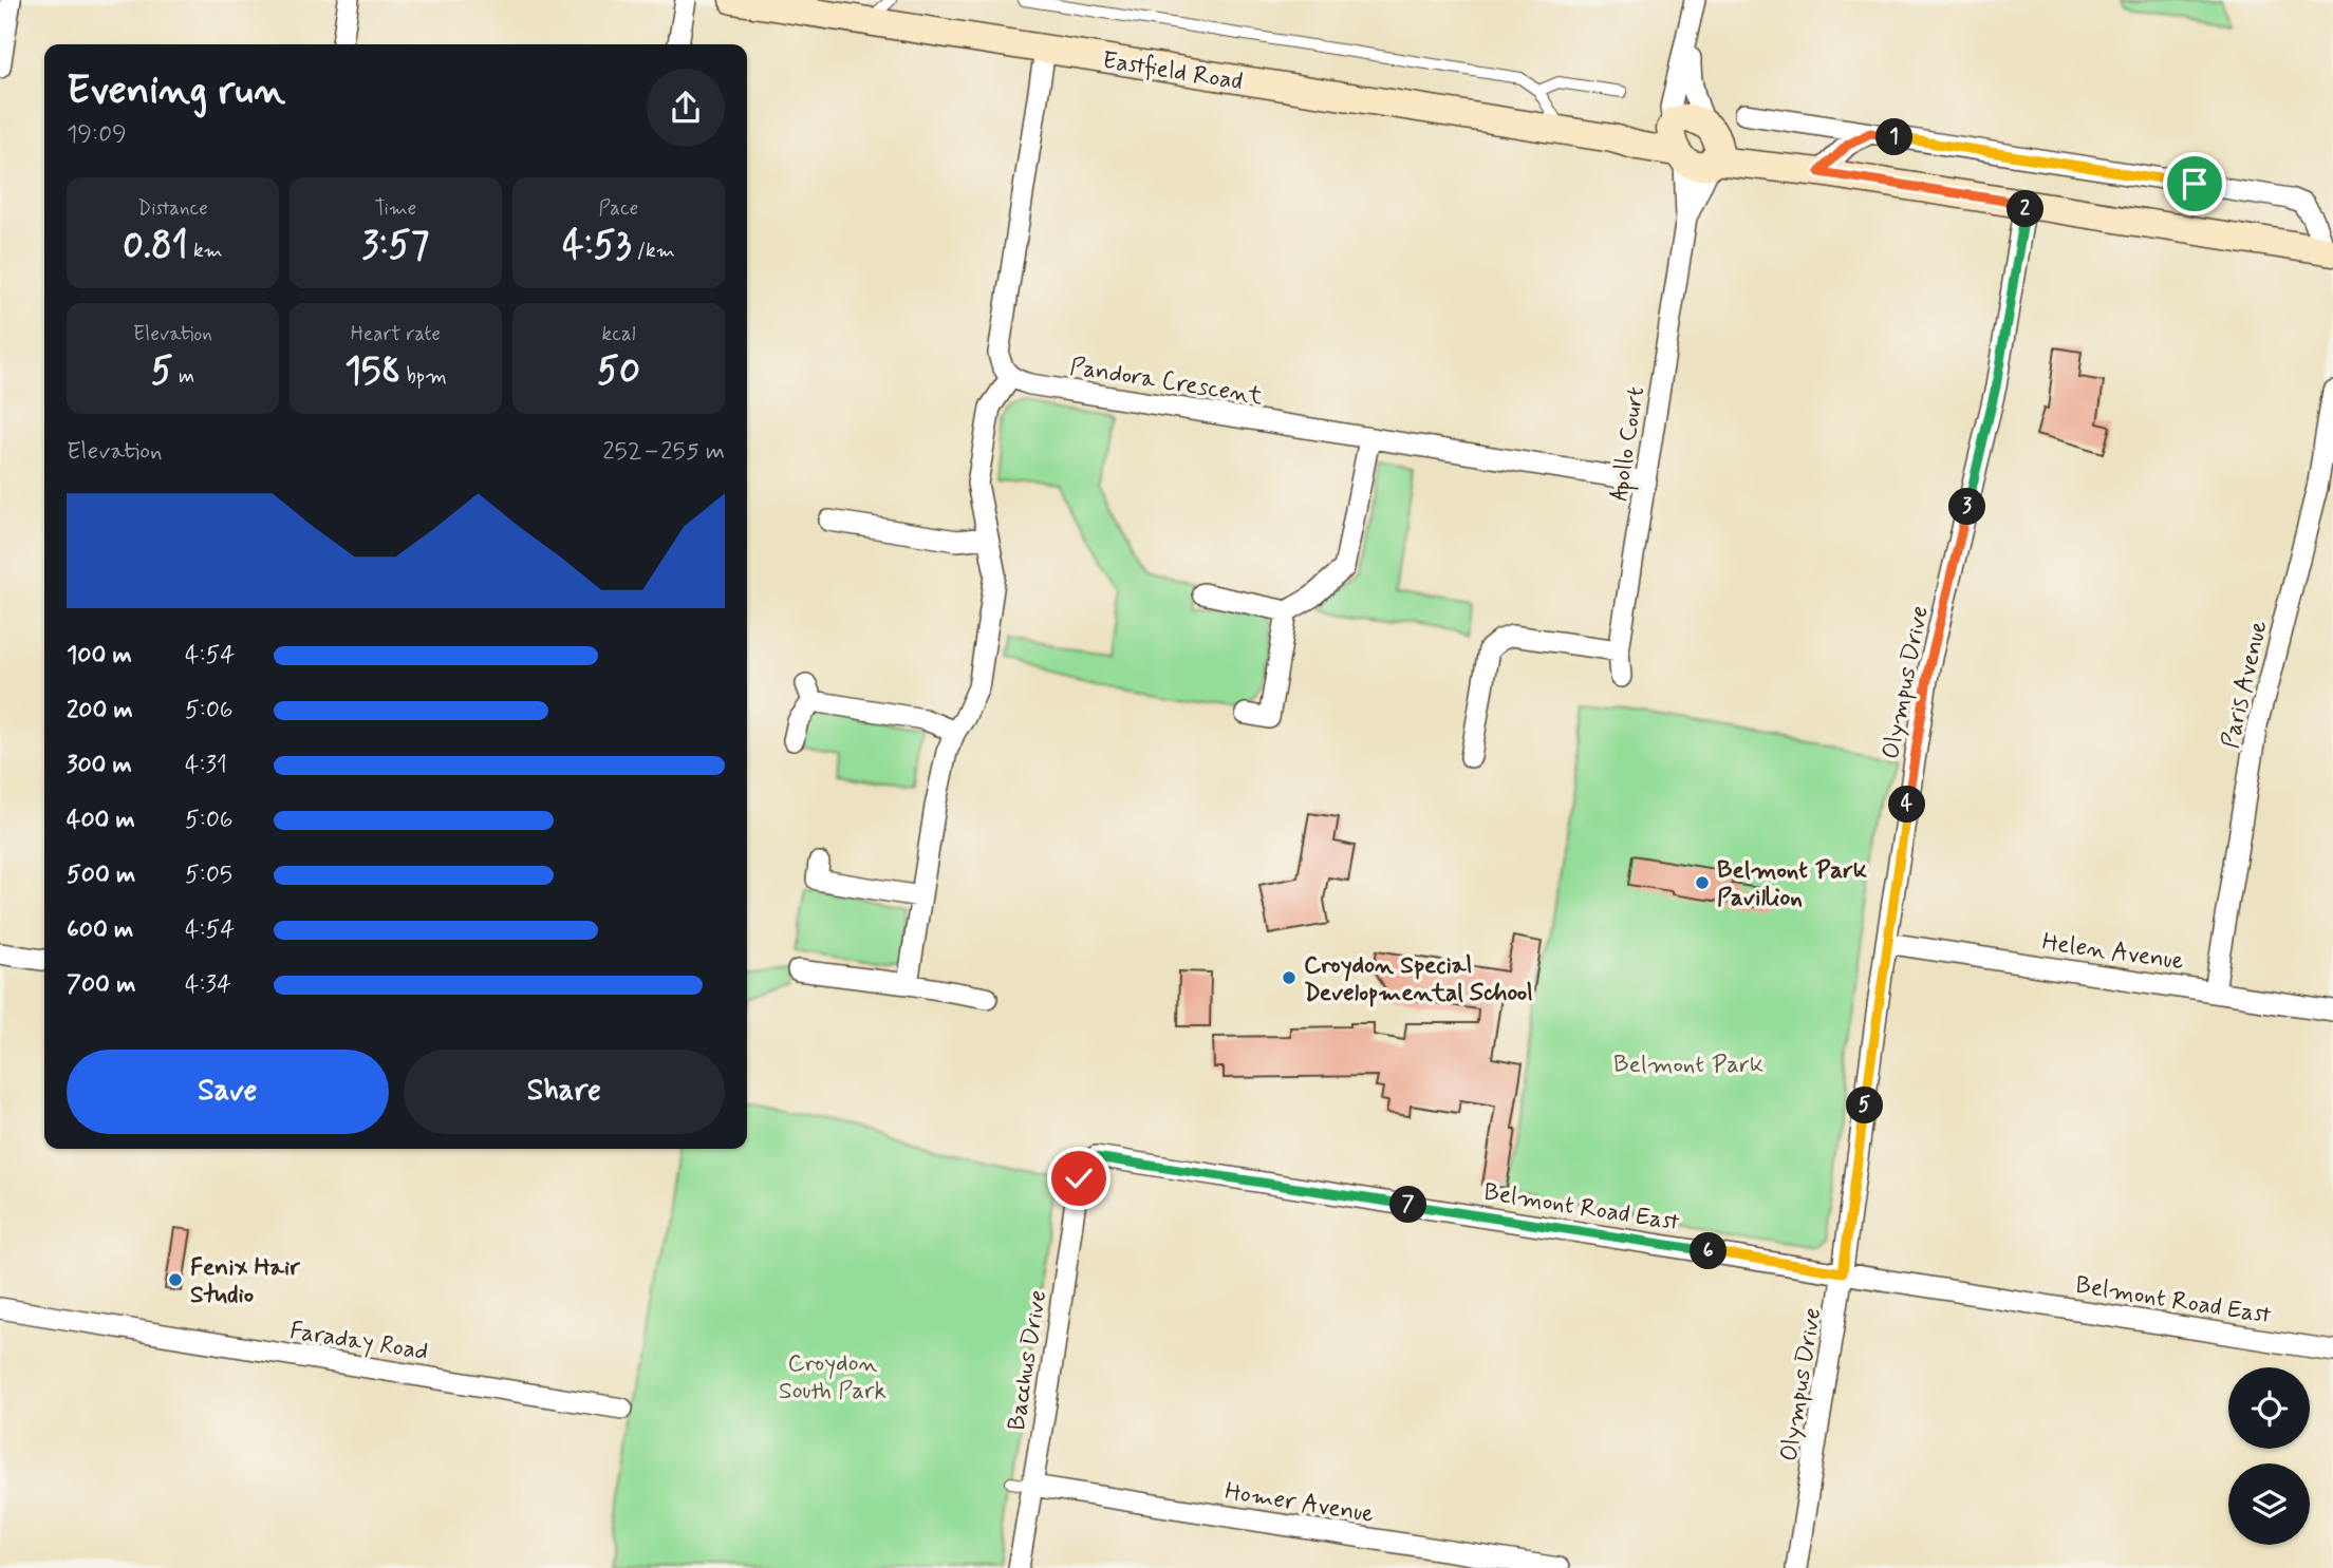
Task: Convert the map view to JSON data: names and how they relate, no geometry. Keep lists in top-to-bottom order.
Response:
{
  "streets": {
    "main road": ["Eastfield Road"],
    "street": [
      "Pandora Crescent",
      "Apollo Court",
      "Olympus Drive",
      "Paris Avenue",
      "Helen Avenue",
      "Belmont Road East",
      "Faraday Road",
      "Bacchus Drive",
      "Homer Avenue"
    ]
  },
  "crossings": [
    ["Eastfield Road", "Apollo Court"],
    ["Eastfield Road", "Olympus Drive"],
    ["Pandora Crescent", "Apollo Court"],
    ["Olympus Drive", "Helen Avenue"],
    ["Olympus Drive", "Belmont Road East"],
    ["Paris Avenue", "Helen Avenue"],
    ["Belmont Road East", "Bacchus Drive"],
    ["Bacchus Drive", "Homer Avenue"]
  ],
  "parks": ["Belmont Park", "Croydon South Park"],
  "places": ["Belmont Park Pavillion", "Croydon Special Developmental School", "Fenix Hair Studio"],
  "page": {
    "heading": ["Evening run", "19:09"],
    "pins": [
      "1",
      "2",
      "3",
      "4",
      "5",
      "7",
      "6"
    ],
    "stats": [
      ["Distance", "0.81 km"],
      ["Time", "3:57"],
      ["Pace", "4:53 /km"],
      ["Elevation", "5 m"],
      ["Heart rate", "158 bpm"],
      ["kcal", "50"]
    ],
    "chart": ["Elevation", "252–255 m"],
    "list": [
      {
        "name": "100 m",
        "note": "4:54"
      },
      {
        "name": "200 m",
        "note": "5:06"
      },
      {
        "name": "300 m",
        "note": "4:31"
      },
      {
        "name": "400 m",
        "note": "5:06"
      },
      {
        "name": "500 m",
        "note": "5:05"
      },
      {
        "name": "600 m",
        "note": "4:54"
      },
      {
        "name": "700 m",
        "note": "4:34"
      }
    ],
    "buttons": ["Save", "Share"]
  }
}
